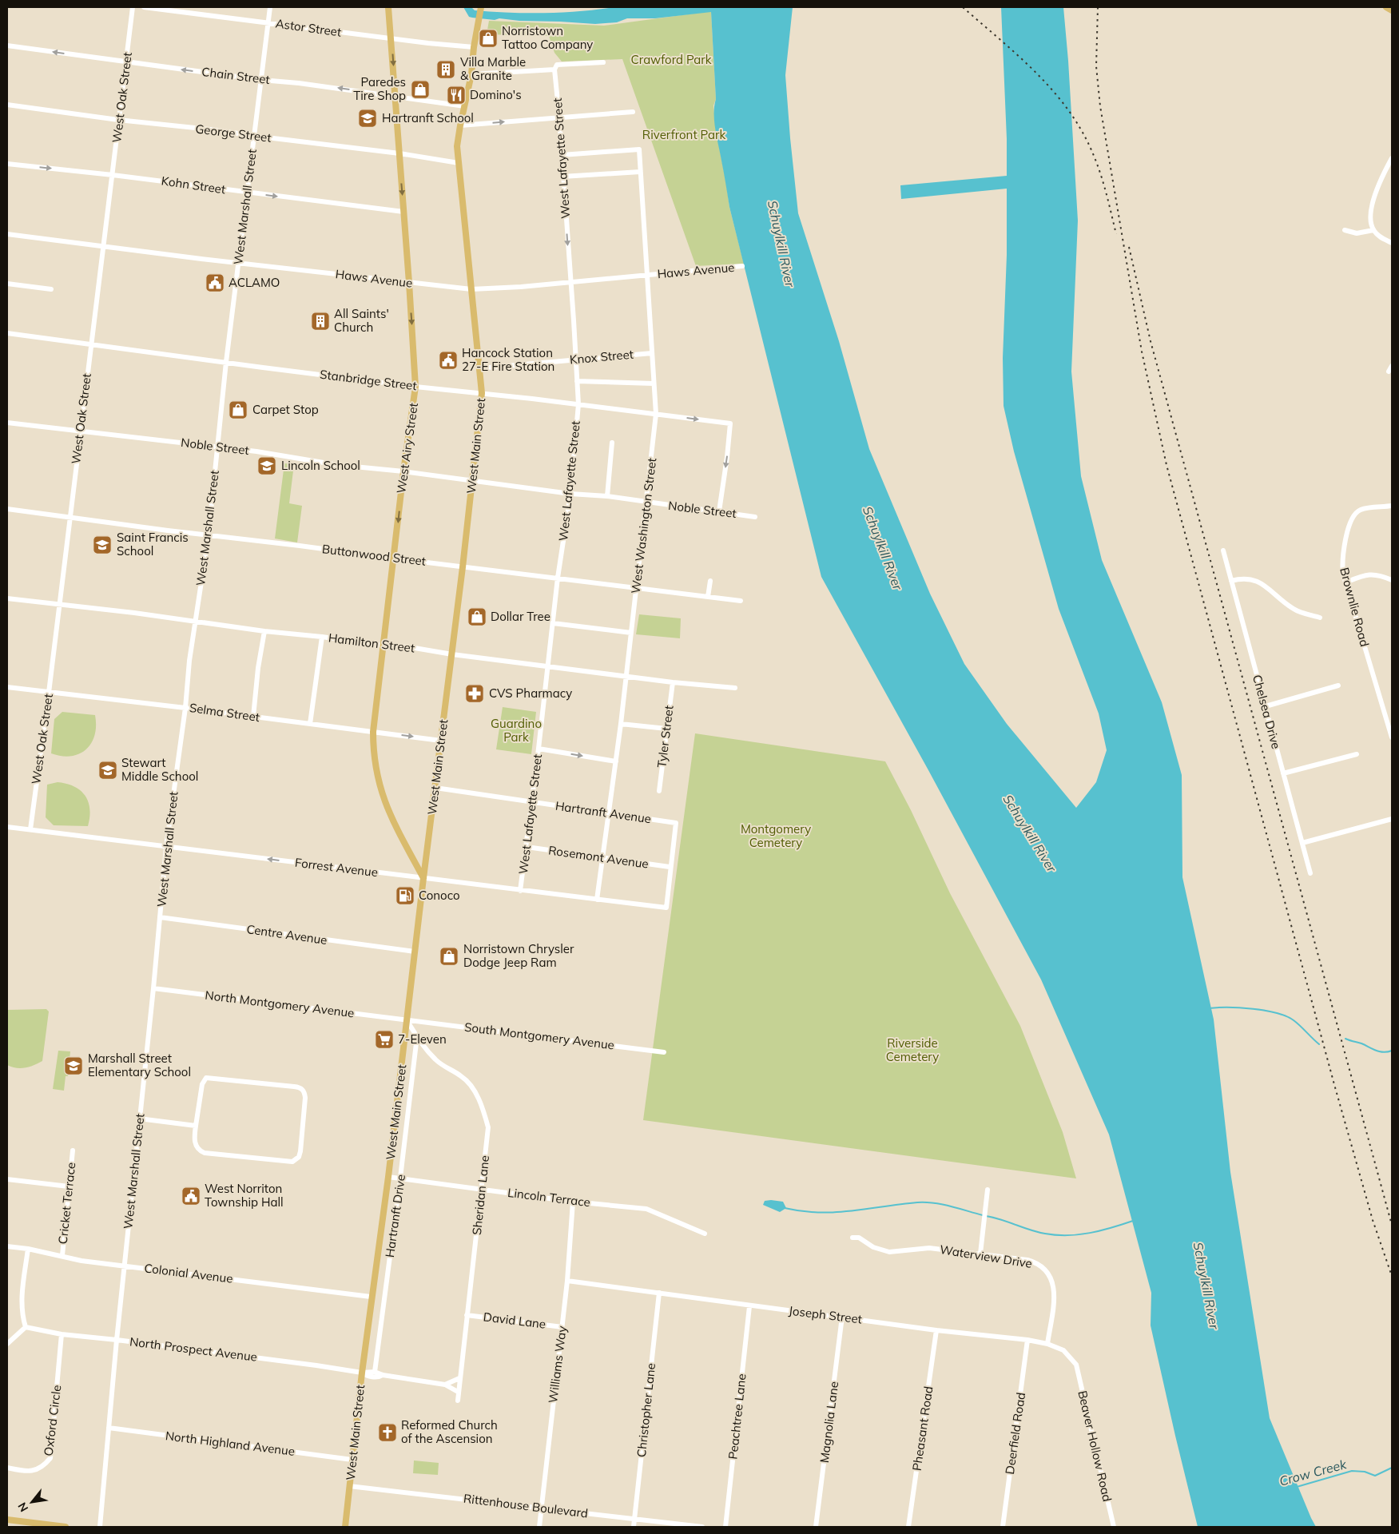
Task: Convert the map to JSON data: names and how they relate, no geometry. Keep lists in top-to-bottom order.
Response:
{
  "streets": {
    "main road": ["West Main Street", "West Airy Street"],
    "street": [
      "Astor Street",
      "Chain Street",
      "West Oak Street",
      "George Street",
      "West Lafayette Street",
      "Kohn Street",
      "West Marshall Street",
      "Haws Avenue",
      "Knox Street",
      "Stanbridge Street",
      "Noble Street",
      "West Washington Street",
      "Buttonwood Street",
      "Brownlie Road",
      "Hamilton Street",
      "Chelsea Drive",
      "Selma Street",
      "Tyler Street",
      "Hartranft Avenue",
      "Rosemont Avenue",
      "Forrest Avenue",
      "Centre Avenue",
      "North Montgomery Avenue",
      "South Montgomery Avenue",
      "Sheridan Lane",
      "Lincoln Terrace",
      "Cricket Terrace",
      "Hartranft Drive",
      "Waterview Drive",
      "Colonial Avenue",
      "Joseph Street",
      "David Lane",
      "North Prospect Avenue",
      "Williams Way",
      "Christopher Lane",
      "Peachtree Lane",
      "Oxford Circle",
      "Magnolia Lane",
      "Pheasant Road",
      "Deerfield Road",
      "North Highland Avenue",
      "Beaver Hollow Road",
      "Rittenhouse Boulevard"
    ]
  },
  "crossings": [
    ["Astor Street", "West Marshall Street"],
    ["Astor Street", "West Main Street"],
    ["Astor Street", "West Airy Street"],
    ["Chain Street", "West Oak Street"],
    ["Chain Street", "West Marshall Street"],
    ["Chain Street", "West Main Street"],
    ["Chain Street", "West Airy Street"],
    ["West Oak Street", "George Street"],
    ["West Oak Street", "Kohn Street"],
    ["West Oak Street", "Haws Avenue"],
    ["West Oak Street", "Stanbridge Street"],
    ["West Oak Street", "Noble Street"],
    ["West Oak Street", "Buttonwood Street"],
    ["West Oak Street", "Hamilton Street"],
    ["West Oak Street", "Selma Street"],
    ["West Oak Street", "Forrest Avenue"],
    ["George Street", "West Marshall Street"],
    ["George Street", "West Main Street"],
    ["George Street", "West Airy Street"],
    ["West Lafayette Street", "Haws Avenue"],
    ["West Lafayette Street", "Knox Street"],
    ["West Lafayette Street", "Stanbridge Street"],
    ["West Lafayette Street", "Noble Street"],
    ["West Lafayette Street", "West Washington Street"],
    ["West Lafayette Street", "Buttonwood Street"],
    ["West Lafayette Street", "Hamilton Street"],
    ["West Lafayette Street", "Hartranft Avenue"],
    ["West Lafayette Street", "Rosemont Avenue"],
    ["West Lafayette Street", "Forrest Avenue"],
    ["Kohn Street", "West Marshall Street"],
    ["Kohn Street", "West Airy Street"],
    ["West Marshall Street", "Haws Avenue"],
    ["West Marshall Street", "Stanbridge Street"],
    ["West Marshall Street", "Noble Street"],
    ["West Marshall Street", "Buttonwood Street"],
    ["West Marshall Street", "Hamilton Street"],
    ["West Marshall Street", "Selma Street"],
    ["West Marshall Street", "Forrest Avenue"],
    ["West Marshall Street", "Centre Avenue"],
    ["West Marshall Street", "North Montgomery Avenue"],
    ["West Marshall Street", "Colonial Avenue"],
    ["West Marshall Street", "North Prospect Avenue"],
    ["West Marshall Street", "North Highland Avenue"],
    ["Haws Avenue", "West Main Street"],
    ["Haws Avenue", "West Airy Street"],
    ["Haws Avenue", "West Washington Street"],
    ["Knox Street", "West Main Street"],
    ["Knox Street", "West Washington Street"],
    ["Stanbridge Street", "West Main Street"],
    ["Stanbridge Street", "Noble Street"],
    ["Stanbridge Street", "West Airy Street"],
    ["Stanbridge Street", "West Washington Street"],
    ["West Main Street", "Noble Street"],
    ["West Main Street", "West Airy Street"],
    ["West Main Street", "Buttonwood Street"],
    ["West Main Street", "Hamilton Street"],
    ["West Main Street", "Selma Street"],
    ["West Main Street", "Hartranft Avenue"],
    ["West Main Street", "Forrest Avenue"],
    ["West Main Street", "Centre Avenue"],
    ["West Main Street", "North Montgomery Avenue"],
    ["West Main Street", "South Montgomery Avenue"],
    ["West Main Street", "Sheridan Lane"],
    ["West Main Street", "Lincoln Terrace"],
    ["West Main Street", "Colonial Avenue"],
    ["West Main Street", "North Prospect Avenue"],
    ["West Main Street", "North Highland Avenue"],
    ["West Main Street", "Rittenhouse Boulevard"],
    ["Noble Street", "West Airy Street"],
    ["Noble Street", "West Washington Street"],
    ["West Airy Street", "Buttonwood Street"],
    ["West Airy Street", "Hamilton Street"],
    ["West Airy Street", "Selma Street"],
    ["West Airy Street", "Forrest Avenue"],
    ["West Washington Street", "Buttonwood Street"],
    ["West Washington Street", "Hamilton Street"],
    ["West Washington Street", "Hartranft Avenue"],
    ["West Washington Street", "Rosemont Avenue"],
    ["West Washington Street", "Forrest Avenue"],
    ["Hamilton Street", "Tyler Street"],
    ["Hartranft Avenue", "Rosemont Avenue"],
    ["Hartranft Avenue", "Forrest Avenue"],
    ["Rosemont Avenue", "Forrest Avenue"],
    ["North Montgomery Avenue", "South Montgomery Avenue"],
    ["North Montgomery Avenue", "Sheridan Lane"],
    ["South Montgomery Avenue", "Sheridan Lane"],
    ["Sheridan Lane", "Lincoln Terrace"],
    ["Sheridan Lane", "Hartranft Drive"],
    ["Sheridan Lane", "David Lane"],
    ["Lincoln Terrace", "Hartranft Drive"],
    ["Lincoln Terrace", "Williams Way"],
    ["Cricket Terrace", "Colonial Avenue"],
    ["Waterview Drive", "Joseph Street"],
    ["Joseph Street", "Williams Way"],
    ["Joseph Street", "Christopher Lane"],
    ["Joseph Street", "Peachtree Lane"],
    ["Joseph Street", "Magnolia Lane"],
    ["Joseph Street", "Pheasant Road"],
    ["Joseph Street", "Deerfield Road"],
    ["Joseph Street", "Beaver Hollow Road"],
    ["David Lane", "Williams Way"],
    ["North Prospect Avenue", "Oxford Circle"],
    ["Williams Way", "Rittenhouse Boulevard"],
    ["Christopher Lane", "Rittenhouse Boulevard"]
  ],
  "one_way": ["Chain Street", "Kohn Street", "Forrest Avenue"],
  "water": ["Schuylkill River", "Crow Creek"],
  "parks": [
    "Crawford Park",
    "Riverfront Park",
    "Guardino Park",
    "Montgomery Cemetery",
    "Riverside Cemetery"
  ],
  "places": {
    "shop": [
      "Norristown Tattoo Company",
      "Paredes Tire Shop",
      "Carpet Stop",
      "Dollar Tree",
      "Norristown Chrysler Dodge Jeep Ram"
    ],
    "building": ["Villa Marble & Granite", "All Saints' Church"],
    "restaurant": ["Domino's"],
    "school or university": [
      "Hartranft School",
      "Lincoln School",
      "Saint Francis School",
      "Stewart Middle School",
      "Marshall Street Elementary School"
    ],
    "public building": ["ACLAMO", "Hancock Station 27-E Fire Station", "West Norriton Township Hall"],
    "pharmacy": ["CVS Pharmacy"],
    "fuel station": ["Conoco"],
    "supermarket": ["7-Eleven"],
    "church": ["Reformed Church of the Ascension"]
  },
  "north": "bottom left"
}
